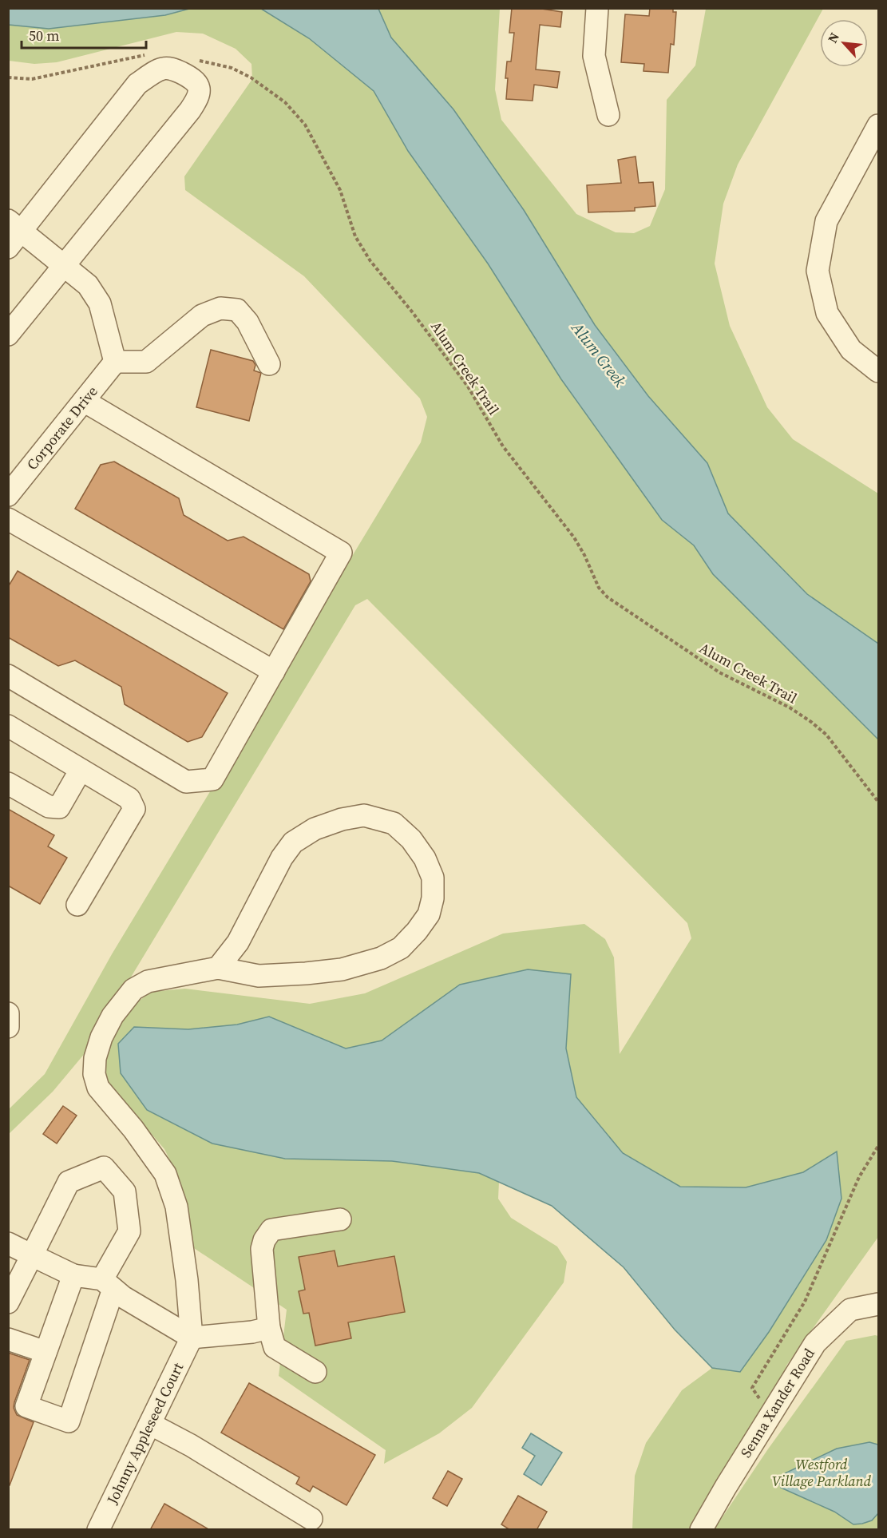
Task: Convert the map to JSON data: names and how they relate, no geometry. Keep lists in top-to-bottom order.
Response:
{
  "streets": {
    "street": ["Corporate Drive", "Senna Xander Road", "Johnny Appleseed Court"],
    "path": ["Alum Creek Trail"]
  },
  "water": ["Alum Creek"],
  "parks": ["Westford Village Parkland"],
  "scale_bar": "50 m",
  "north": "top left"
}
